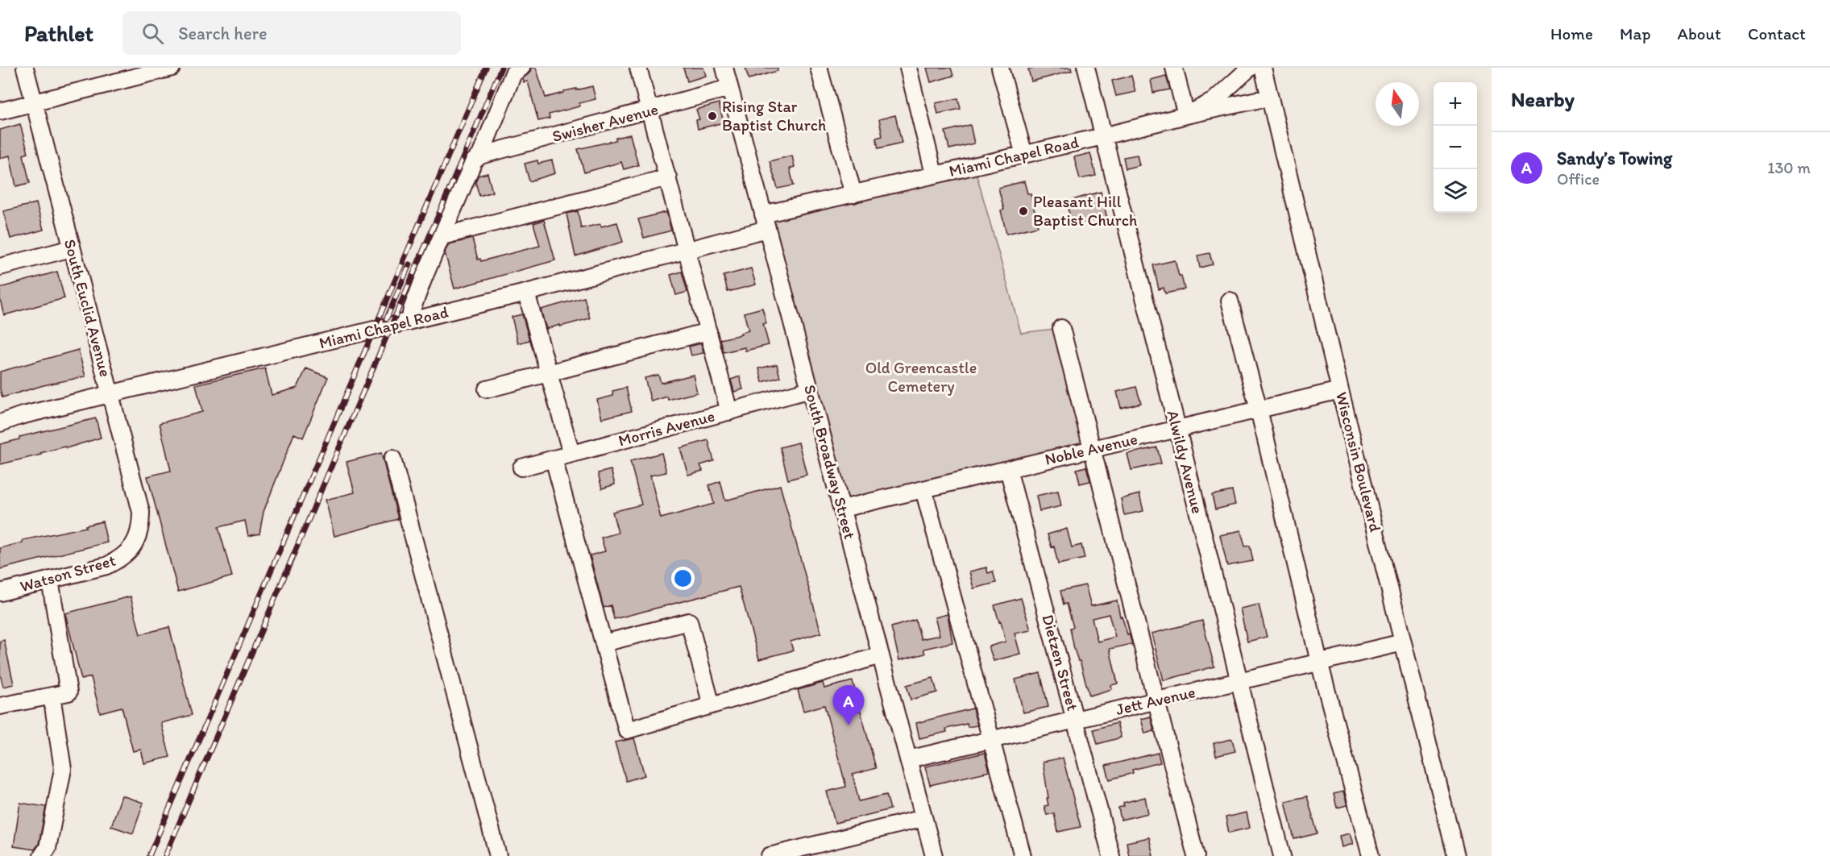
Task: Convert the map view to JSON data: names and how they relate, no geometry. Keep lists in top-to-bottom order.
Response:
{
  "streets": {
    "street": [
      "Swisher Avenue",
      "Miami Chapel Road",
      "South Euclid Avenue",
      "Morris Avenue",
      "Noble Avenue",
      "South Broadway Street",
      "Alwildy Avenue",
      "Wisconsin Boulevard",
      "Watson Street",
      "Dietzen Street",
      "Jett Avenue"
    ]
  },
  "crossings": [
    ["Swisher Avenue", "South Broadway Street"],
    ["Miami Chapel Road", "South Euclid Avenue"],
    ["Miami Chapel Road", "South Broadway Street"],
    ["Miami Chapel Road", "Alwildy Avenue"],
    ["South Euclid Avenue", "Watson Street"],
    ["Morris Avenue", "South Broadway Street"],
    ["Noble Avenue", "South Broadway Street"],
    ["Noble Avenue", "Alwildy Avenue"],
    ["Noble Avenue", "Wisconsin Boulevard"],
    ["Noble Avenue", "Dietzen Street"],
    ["South Broadway Street", "Jett Avenue"],
    ["Alwildy Avenue", "Jett Avenue"],
    ["Wisconsin Boulevard", "Jett Avenue"],
    ["Dietzen Street", "Jett Avenue"]
  ],
  "parks": ["Old Greencastle Cemetery"],
  "places": ["Rising Star Baptist Church", "Pleasant Hill Baptist Church"],
  "north": "top",
  "page": {
    "header": "Pathlet",
    "search": "Search here",
    "nav": [
      "Home",
      "Map",
      "About",
      "Contact"
    ],
    "heading": "Nearby",
    "map_buttons": ["+", "−"],
    "list": [
      {
        "mark": "A",
        "name": "Sandy’s Towing",
        "note": "Office",
        "value": "130 m"
      }
    ],
    "pins": "A"
  }
}
